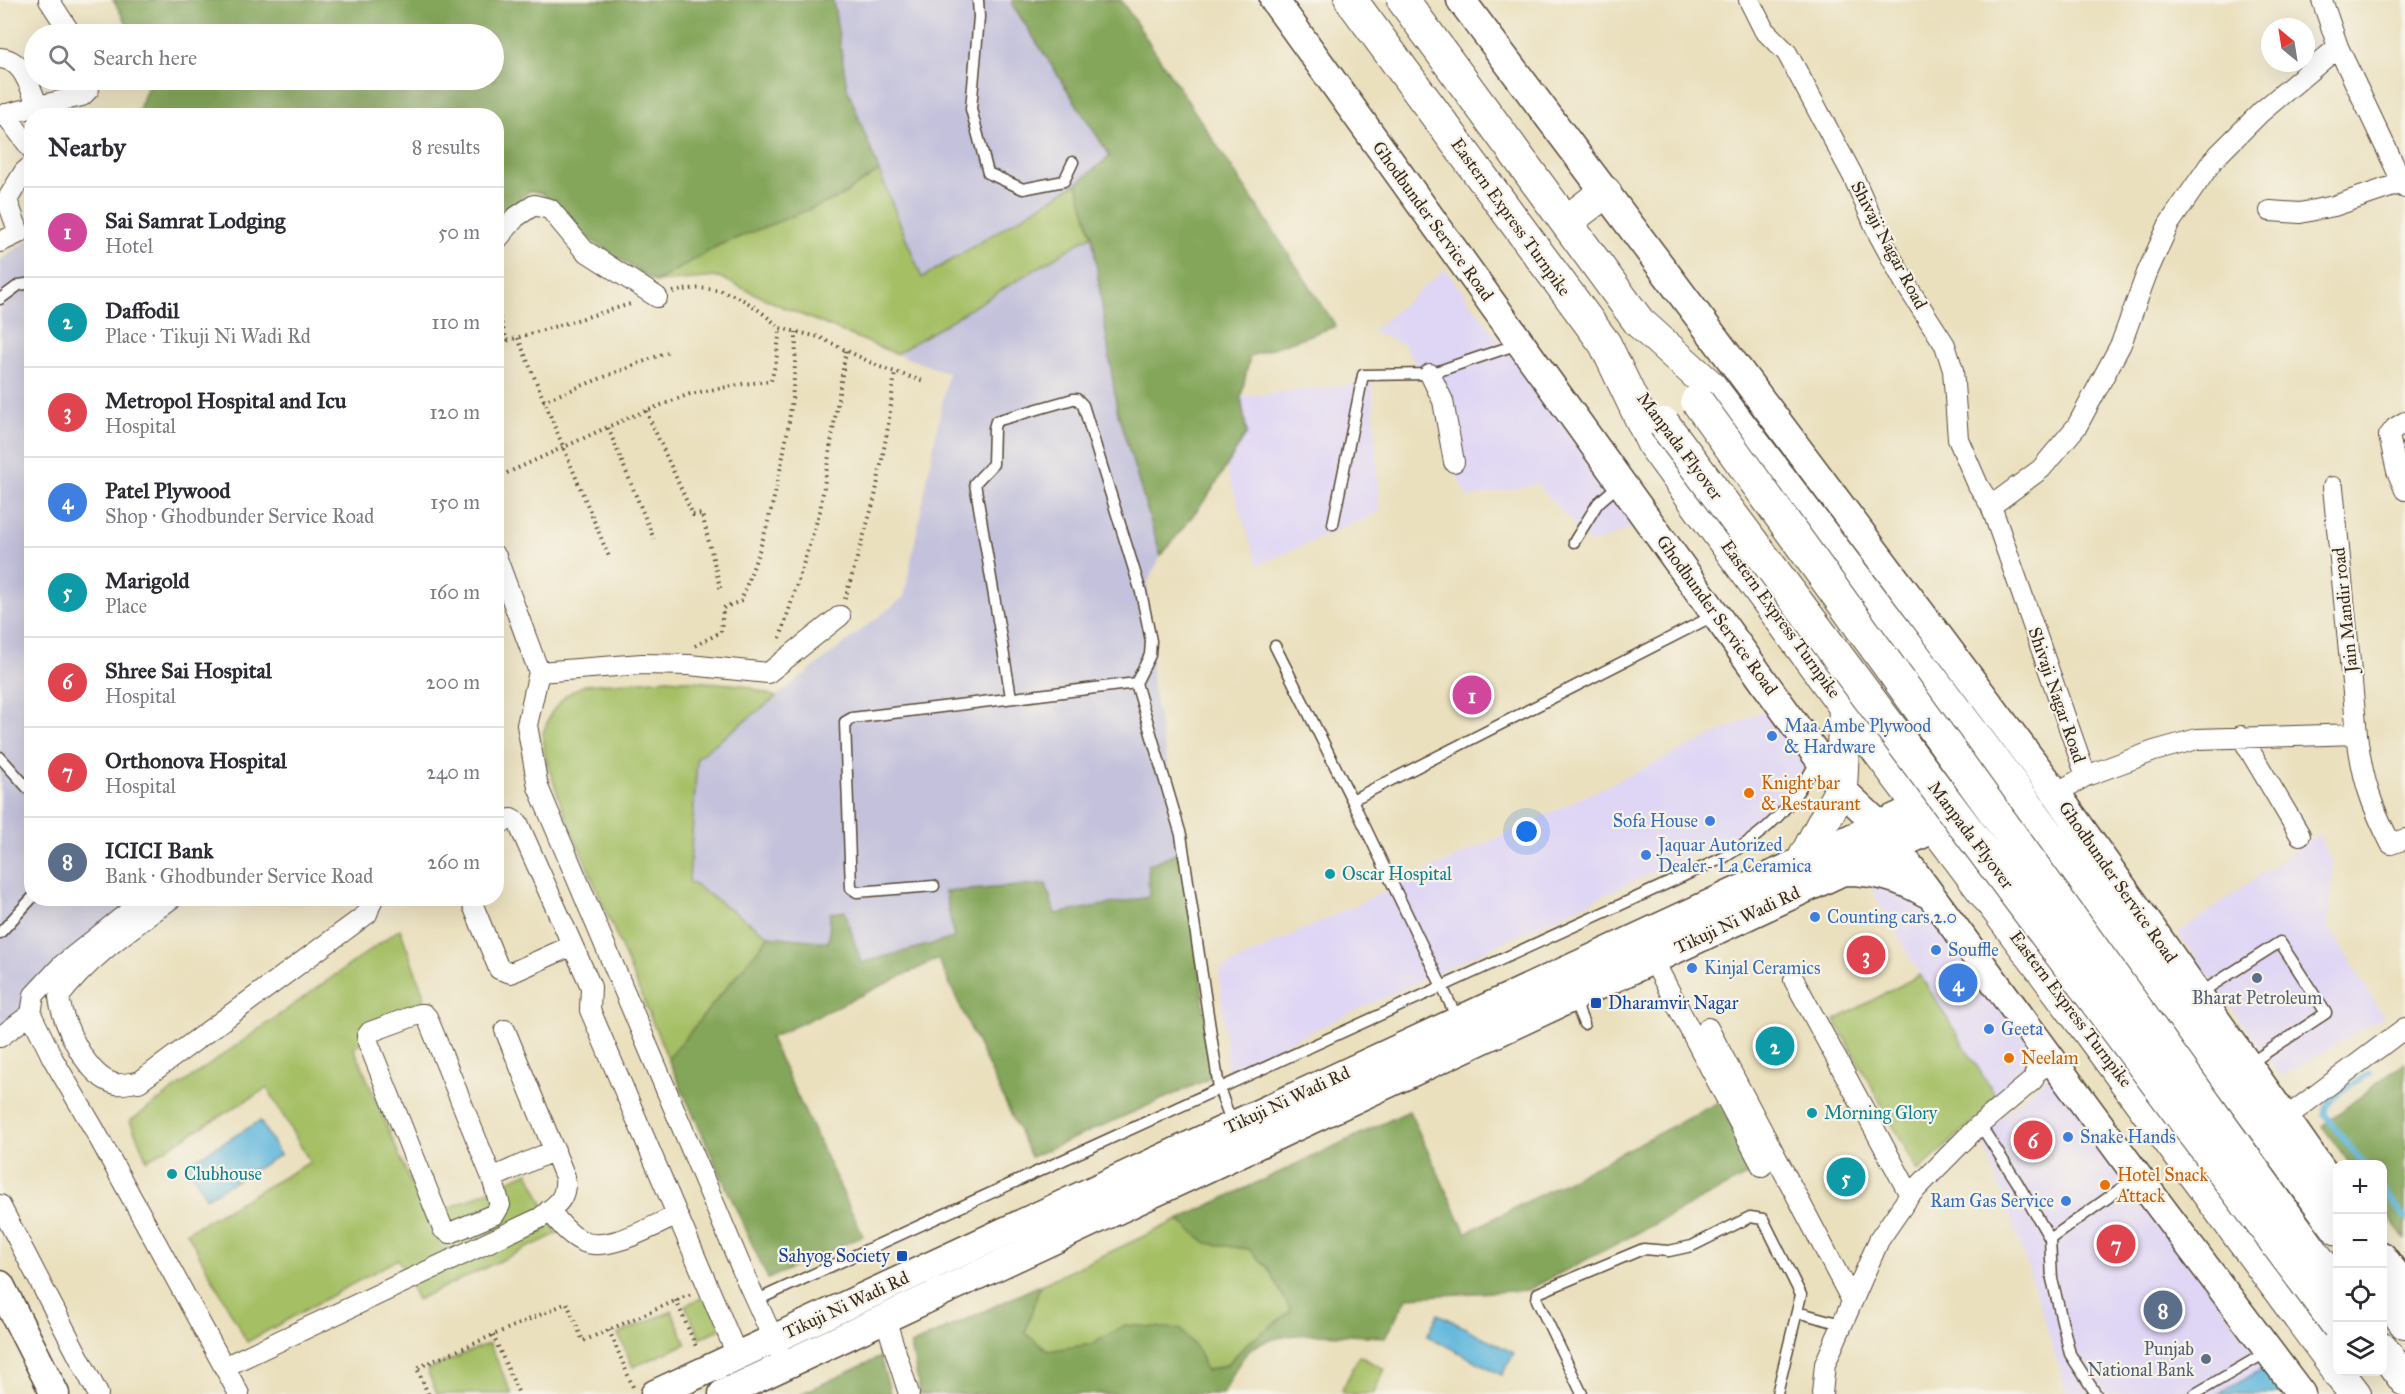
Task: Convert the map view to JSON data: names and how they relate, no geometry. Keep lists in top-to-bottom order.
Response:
{
  "streets": {
    "main road": ["Eastern Express Turnpike", "Manpada Flyover"],
    "street": [
      "Ghodbunder Service Road",
      "Shivaji Nagar Road",
      "Jain Mandir road",
      "Tikuji Ni Wadi Rd"
    ]
  },
  "crossings": [
    ["Eastern Express Turnpike", "Manpada Flyover"],
    ["Eastern Express Turnpike", "Tikuji Ni Wadi Rd"],
    ["Ghodbunder Service Road", "Tikuji Ni Wadi Rd"]
  ],
  "places": {
    "other": [
      "Maa Ambe Plywood & Hardware",
      "Knight bar & Restaurant",
      "Sofa House",
      "Jaquar Autorized Dealer- La Ceramica",
      "Oscar Hospital",
      "Counting cars 2.0",
      "Souffle",
      "Kinjal Ceramics",
      "Bharat Petroleum",
      "Geeta",
      "Neelam",
      "Morning Glory",
      "Snake Hands",
      "Clubhouse",
      "Hotel Snack Attack",
      "Ram Gas Service",
      "Punjab National Bank"
    ],
    "transit": ["Dharamvir Nagar", "Sahyog Society"]
  },
  "north": "top left",
  "page": {
    "search": "Search here",
    "heading": ["Nearby", "8 results"],
    "list": [
      {
        "mark": "1",
        "name": "Sai Samrat Lodging",
        "note": "Hotel",
        "value": "50 m"
      },
      {
        "mark": "2",
        "name": "Daffodil",
        "note": "Place · Tikuji Ni Wadi Rd",
        "value": "110 m"
      },
      {
        "mark": "3",
        "name": "Metropol Hospital and Icu",
        "note": "Hospital",
        "value": "120 m"
      },
      {
        "mark": "4",
        "name": "Patel Plywood",
        "note": "Shop · Ghodbunder Service Road",
        "value": "150 m"
      },
      {
        "mark": "5",
        "name": "Marigold",
        "note": "Place",
        "value": "160 m"
      },
      {
        "mark": "6",
        "name": "Shree Sai Hospital",
        "note": "Hospital",
        "value": "200 m"
      },
      {
        "mark": "7",
        "name": "Orthonova Hospital",
        "note": "Hospital",
        "value": "240 m"
      },
      {
        "mark": "8",
        "name": "ICICI Bank",
        "note": "Bank · Ghodbunder Service Road",
        "value": "260 m"
      }
    ],
    "pins": [
      "1",
      "3",
      "4",
      "2",
      "6",
      "5",
      "7",
      "8"
    ],
    "map_buttons": ["+", "−"]
  }
}
